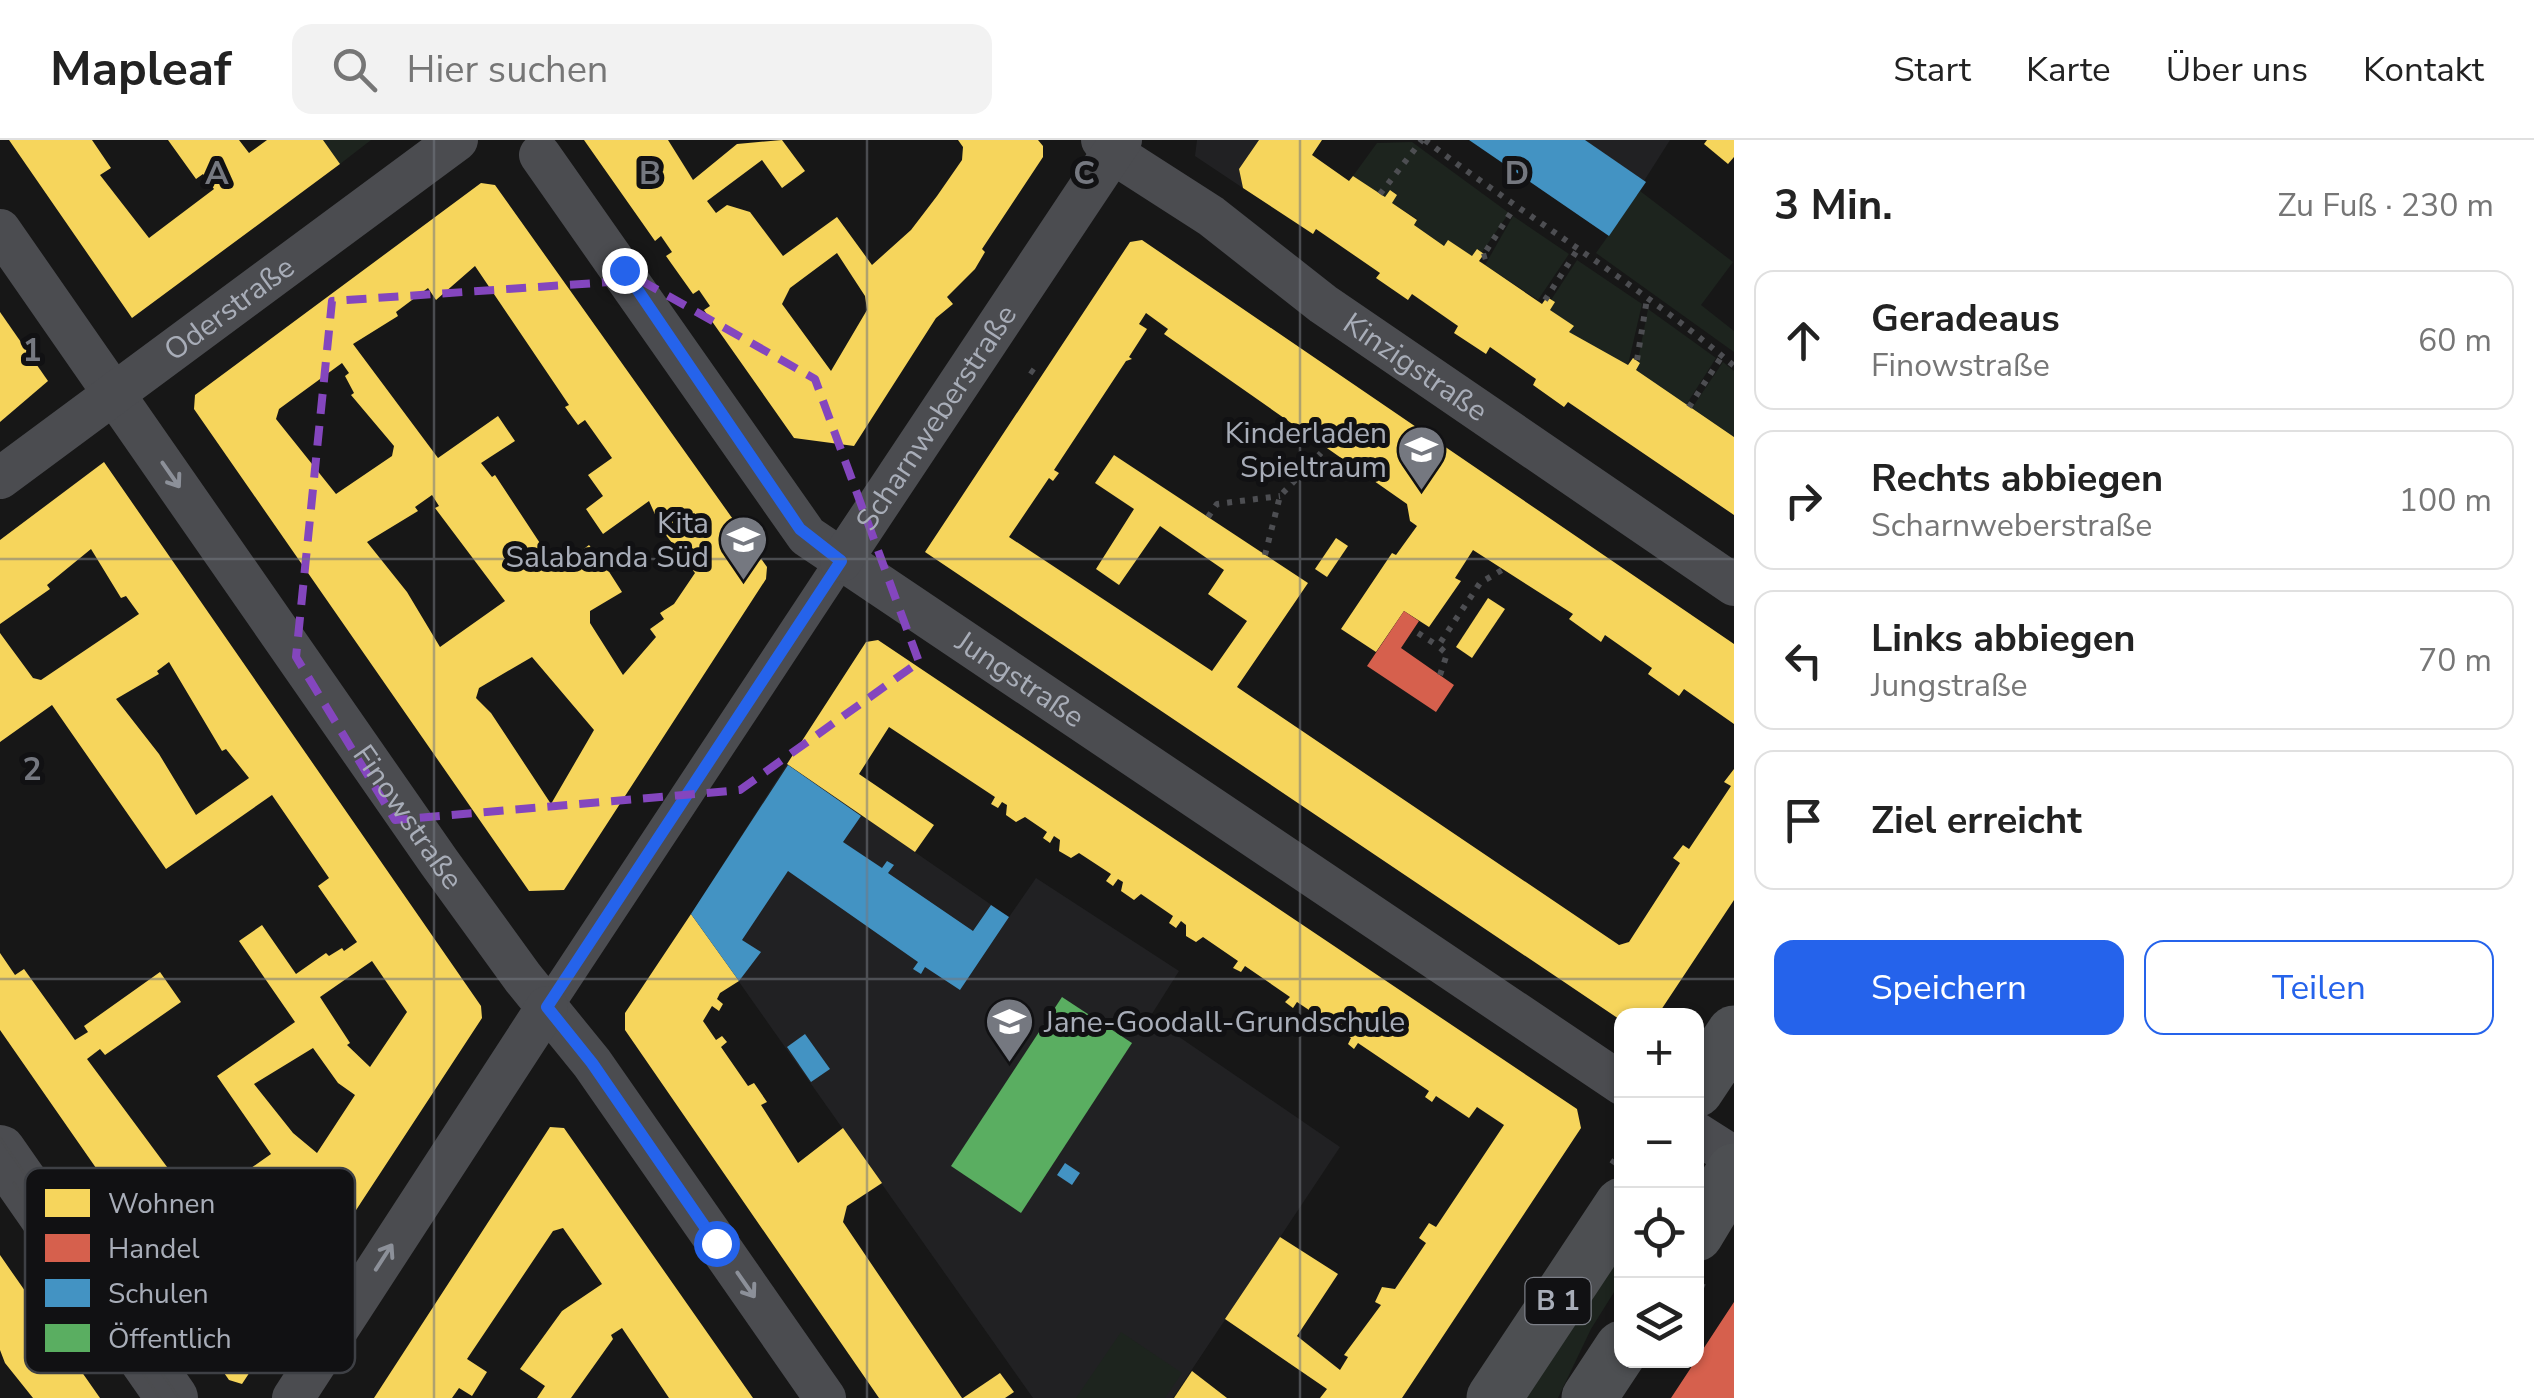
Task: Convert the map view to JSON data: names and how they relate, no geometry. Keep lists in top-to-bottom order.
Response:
{
  "streets": {
    "main road": ["B 1"],
    "street": [
      "Oderstraße",
      "Kinzigstraße",
      "Scharnweberstraße",
      "Jungstraße",
      "Finowstraße"
    ]
  },
  "crossings": [
    ["Oderstraße", "Finowstraße"],
    ["Kinzigstraße", "Scharnweberstraße"],
    ["Scharnweberstraße", "Jungstraße"],
    ["Scharnweberstraße", "Finowstraße"]
  ],
  "one_way": ["Finowstraße"],
  "places": {
    "school or university": ["Kinderladen Spieltraum", "Kita Salabanda Süd", "Jane-Goodall-Grundschule"]
  },
  "legend": [
    "Wohnen",
    "Handel",
    "Schulen",
    "Öffentlich"
  ],
  "page": {
    "header": "Mapleaf",
    "search": "Hier suchen",
    "nav": [
      "Start",
      "Karte",
      "Über uns",
      "Kontakt"
    ],
    "heading": ["3 Min.", "Zu Fuß · 230 m"],
    "list": [
      ["Geradeaus", "Finowstraße", "60 m"],
      ["Rechts abbiegen", "Scharnweberstraße", "100 m"],
      ["Links abbiegen", "Jungstraße", "70 m"],
      "Ziel erreicht"
    ],
    "buttons": ["Speichern", "Teilen"],
    "map_buttons": ["+", "−"]
  },
  "grid": {
    "columns": [
      "A",
      "B",
      "C",
      "D"
    ],
    "rows": ["1", "2"]
  }
}
